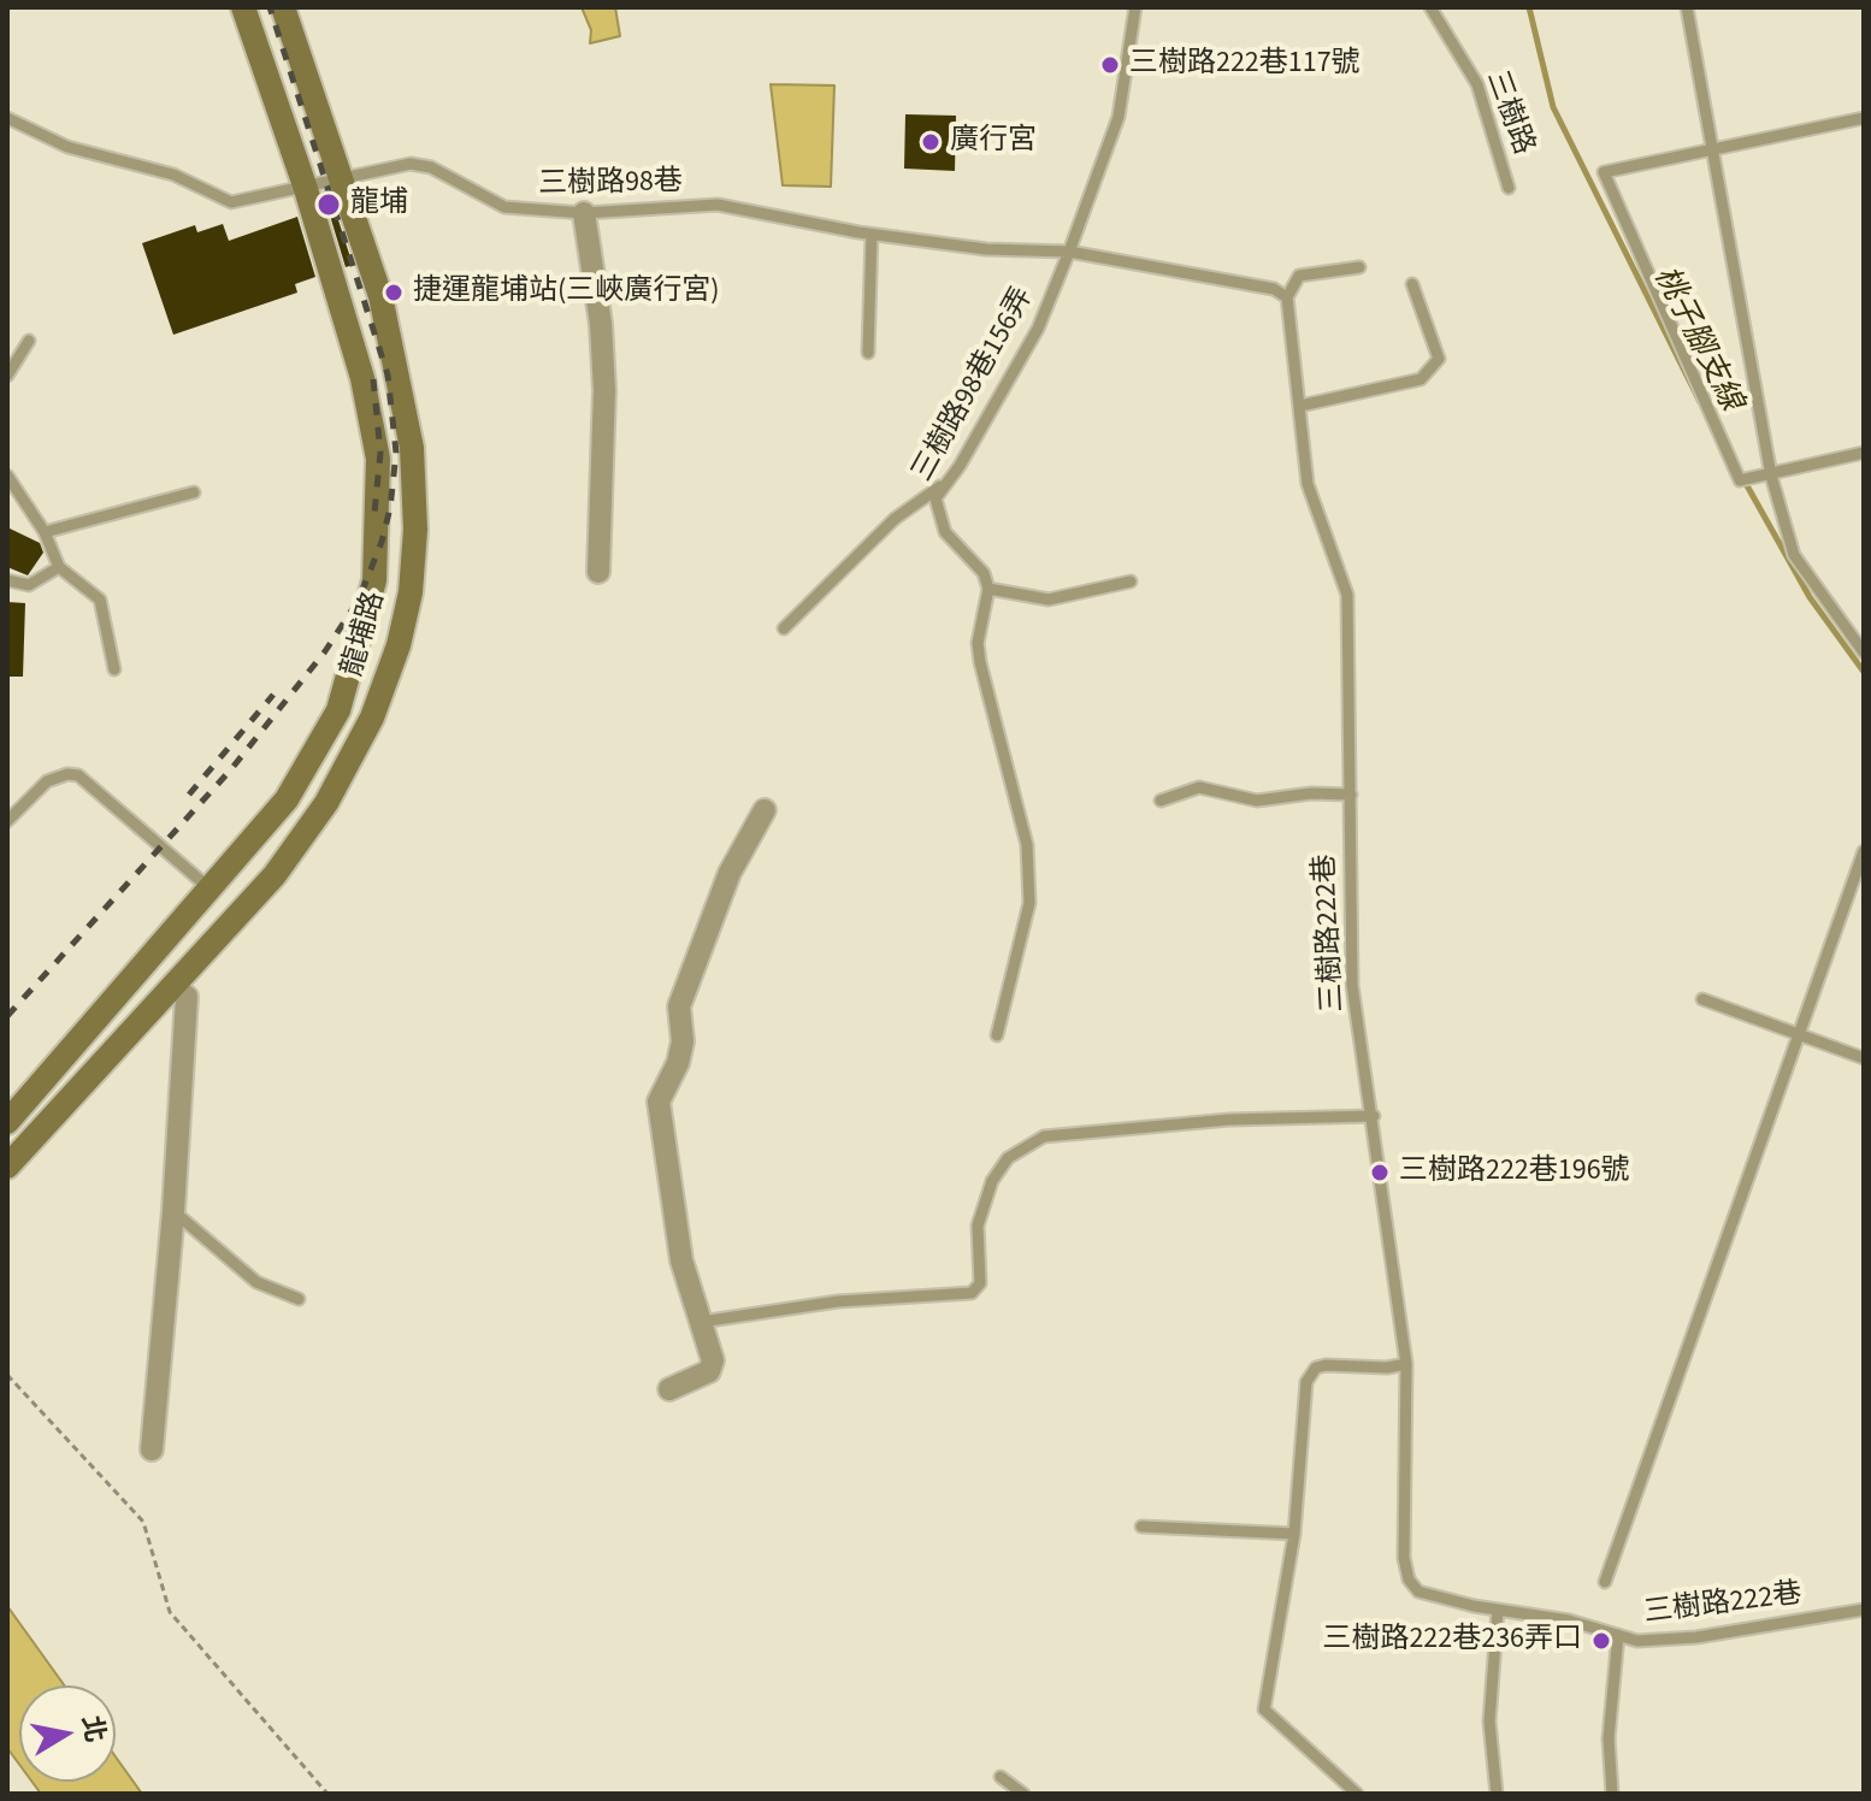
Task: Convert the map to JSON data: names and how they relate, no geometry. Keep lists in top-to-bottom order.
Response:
{
  "streets": {
    "street": ["龍埔路"],
    "lane": [
      "三樹路",
      "三樹路98巷",
      "三樹路98巷156弄",
      "三樹路222巷"
    ]
  },
  "crossings": [
    ["三樹路98巷", "三樹路98巷156弄"],
    ["三樹路98巷", "龍埔路"]
  ],
  "water": ["桃子腳支線"],
  "places": [
    "三樹路222巷117號",
    "廣行宮",
    "龍埔",
    "捷運龍埔站(三峽廣行宮)",
    "三樹路222巷196號",
    "三樹路222巷236弄口"
  ],
  "north": "right"
}
